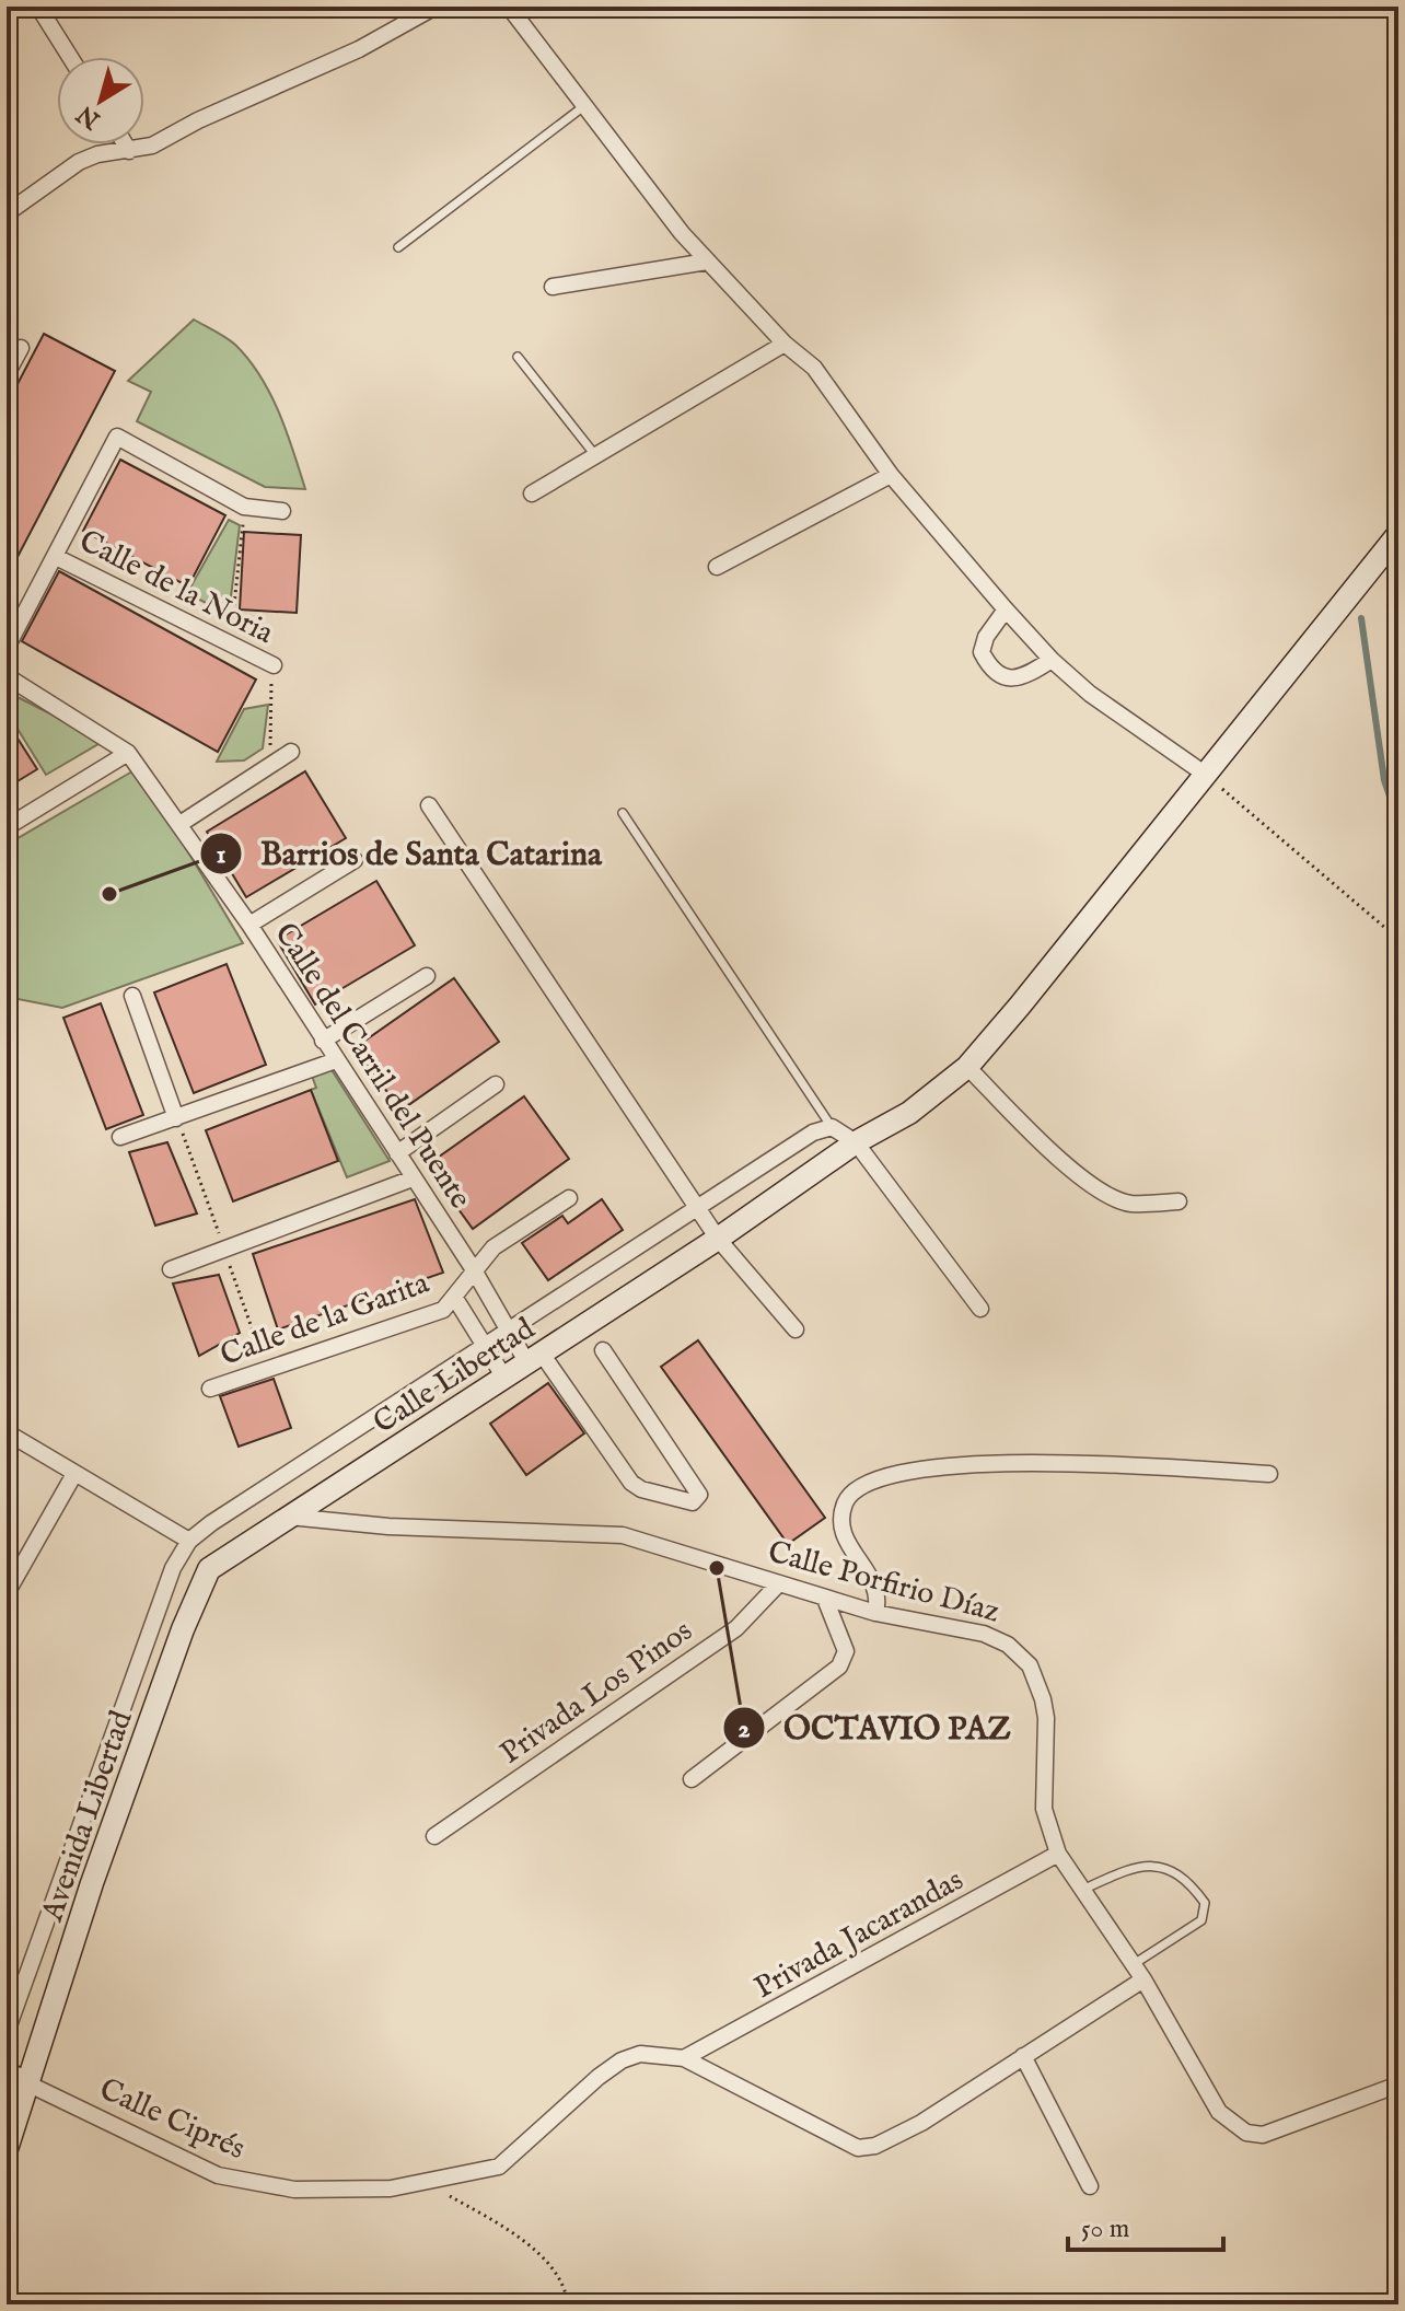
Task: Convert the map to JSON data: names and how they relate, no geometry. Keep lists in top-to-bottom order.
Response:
{
  "streets": {
    "main road": ["Calle Libertad", "Avenida Libertad", "Calle Ciprés"],
    "street": [
      "Calle de la Noria",
      "Calle del Carril del Puente",
      "Calle de la Garita",
      "Calle Porfirio Díaz",
      "Privada Los Pinos",
      "Privada Jacarandas"
    ]
  },
  "crossings": [
    ["Calle del Carril del Puente", "Calle Libertad"],
    ["Calle Libertad", "Calle Porfirio Díaz"],
    ["Calle Libertad", "Avenida Libertad"],
    ["Calle Porfirio Díaz", "Privada Los Pinos"],
    ["Calle Porfirio Díaz", "Privada Jacarandas"],
    ["Calle Porfirio Díaz", "Calle Ciprés"],
    ["Avenida Libertad", "Calle Ciprés"],
    ["Privada Jacarandas", "Calle Ciprés"]
  ],
  "places": ["Barrios de Santa Catarina", "OCTAVIO PAZ"],
  "scale_bar": "50 m",
  "north": "bottom left"
}
